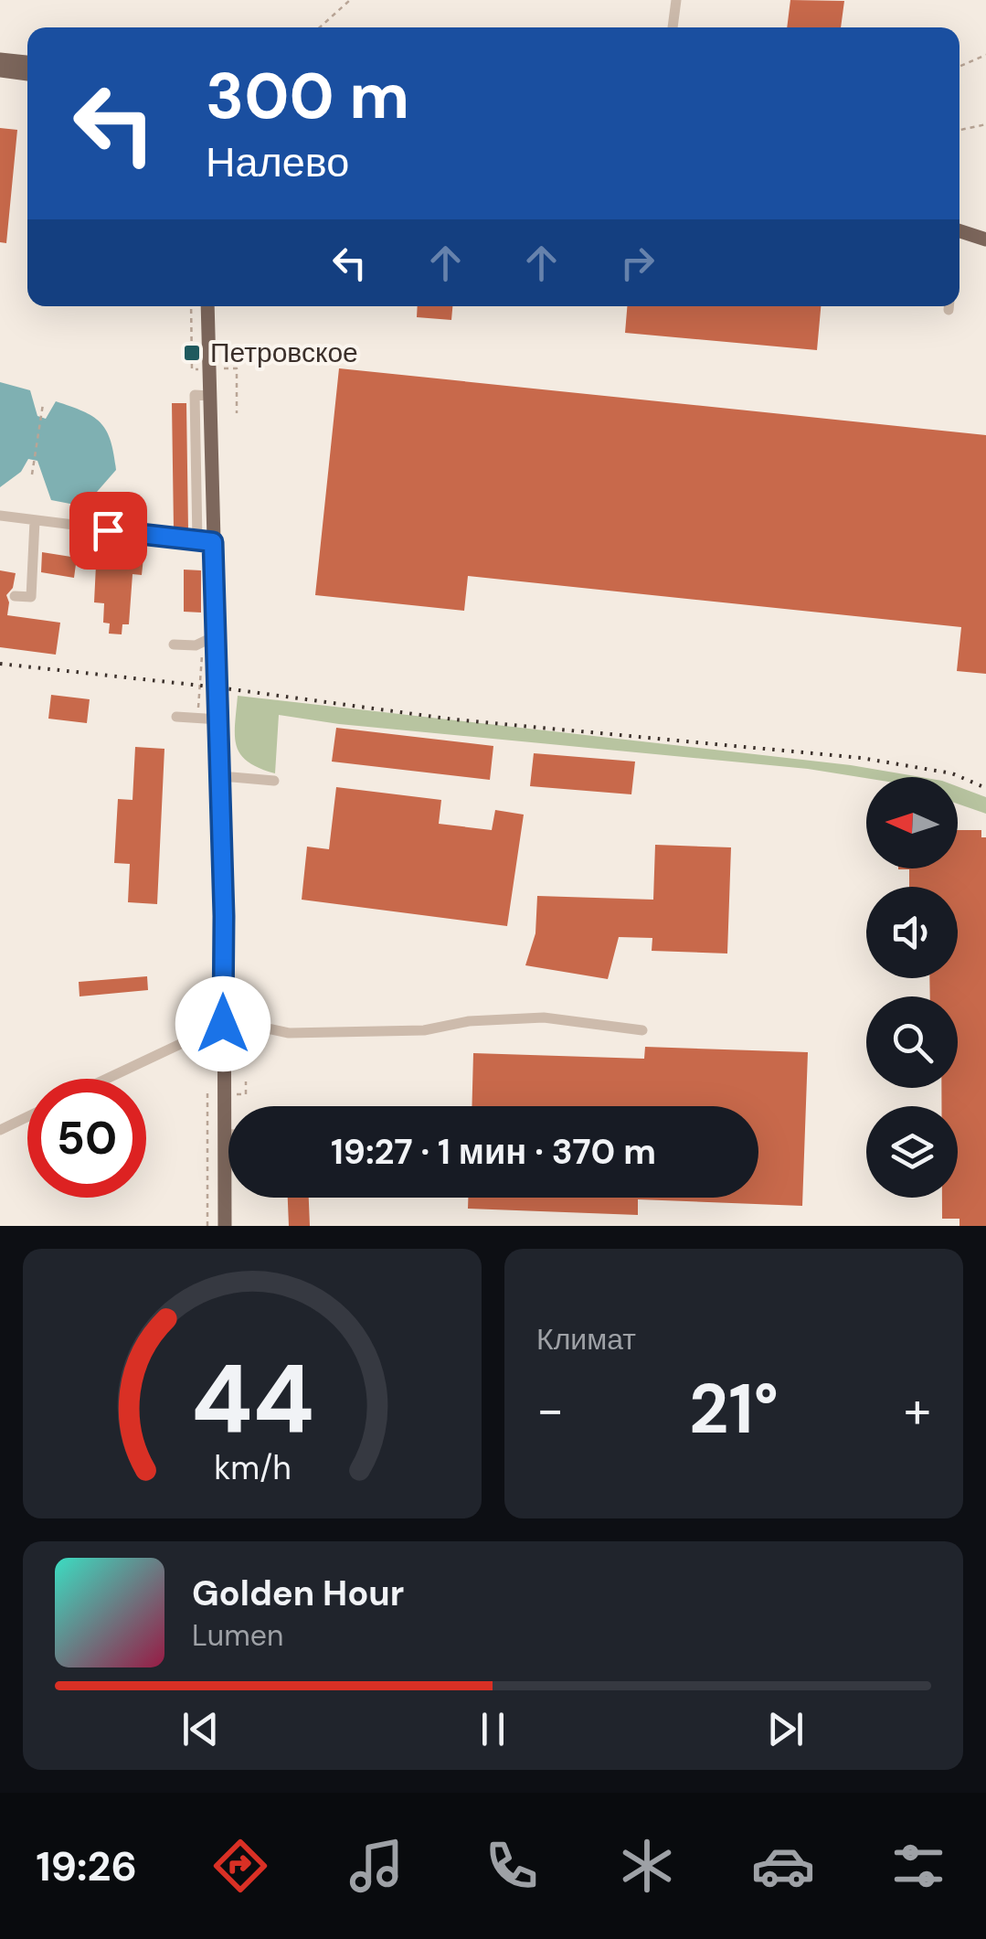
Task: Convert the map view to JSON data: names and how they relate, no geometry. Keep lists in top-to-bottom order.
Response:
{
  "places": {
    "transit": ["Петровское"]
  },
  "north": "left",
  "page": {
    "turn": ["300 m", "Налево"],
    "limit": "50",
    "trip": "19:27 · 1 мин · 370 m",
    "tile": "Климат",
    "heat": ["−", "21°", "+"],
    "song": ["Golden Hour", "Lumen"],
    "tabs": "19:26",
    "gauge": ["44", "km/h"]
  }
}
